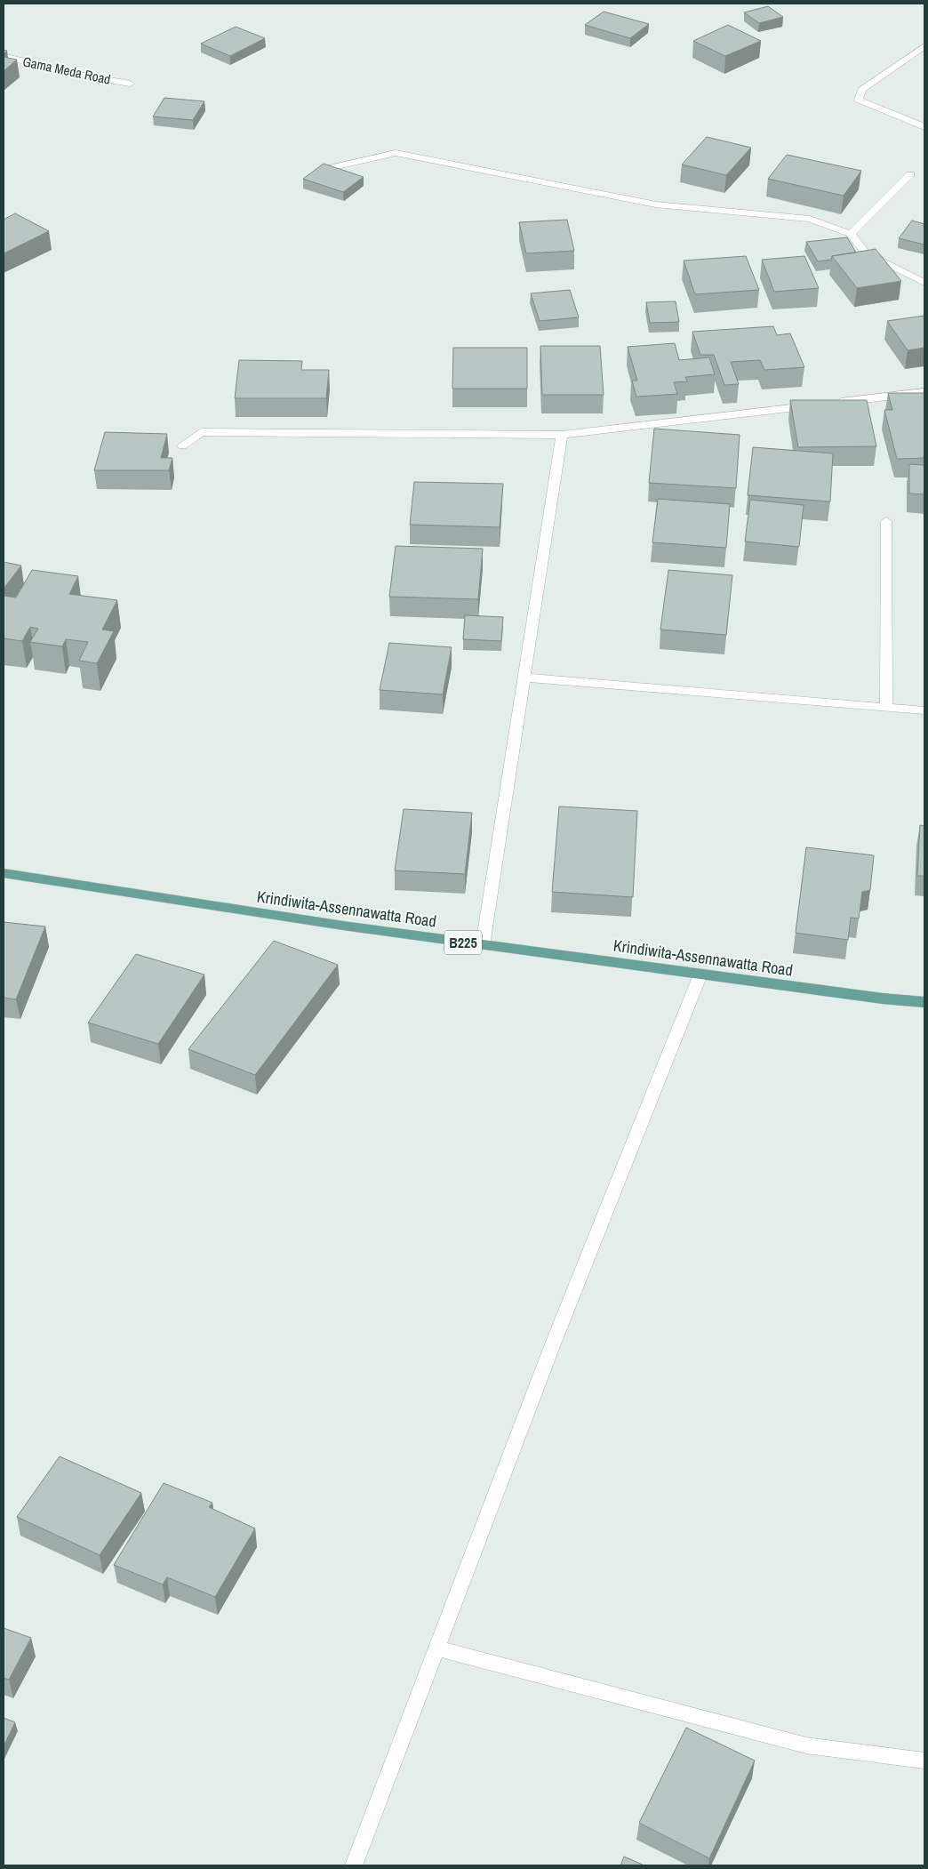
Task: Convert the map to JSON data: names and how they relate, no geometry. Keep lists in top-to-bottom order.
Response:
{
  "streets": {
    "main road": ["Krindiwita-Assennawatta Road", "B225"],
    "street": ["Gama Meda Road"]
  }
}
